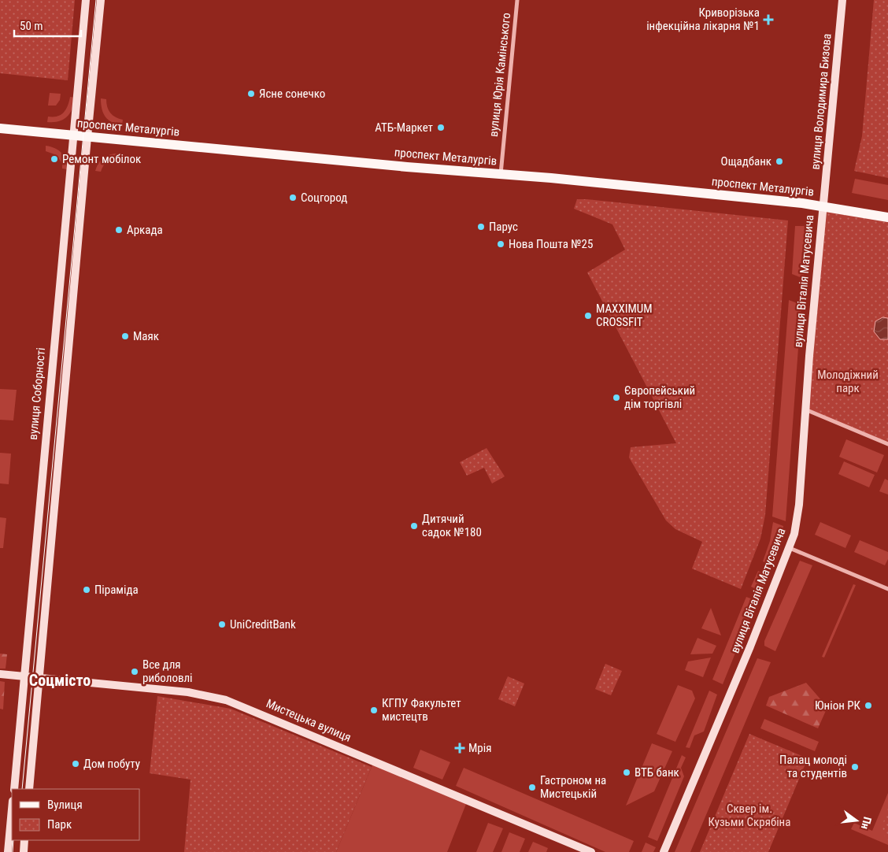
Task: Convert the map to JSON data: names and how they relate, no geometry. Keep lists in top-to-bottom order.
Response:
{
  "streets": {
    "main road": [
      "вулиця Володимира Бизова",
      "проспект Металургів",
      "вулиця Віталія Матусевича",
      "вулиця Соборності",
      "Мистецька вулиця"
    ],
    "street": ["вулиця Юрія Камінського"]
  },
  "crossings": [
    ["вулиця Юрія Камінського", "проспект Металургів"],
    ["вулиця Володимира Бизова", "проспект Металургів"],
    ["вулиця Володимира Бизова", "вулиця Віталія Матусевича"],
    ["проспект Металургів", "вулиця Віталія Матусевича"],
    ["проспект Металургів", "вулиця Соборності"],
    ["вулиця Соборності", "Мистецька вулиця"]
  ],
  "districts": ["Соцмісто"],
  "parks": ["Молодіжний парк", "Сквер ім. Кузьми Скрябіна"],
  "places": {
    "health": ["Криворізька інфекційна лікарня №1", "Мрія"],
    "other": [
      "Ясне сонечко",
      "АТБ-Маркет",
      "Ремонт мобілок",
      "Ощадбанк",
      "Соцгород",
      "Парус",
      "Аркада",
      "Нова Пошта №25",
      "MAXXIMUM CROSSFIT",
      "Маяк",
      "Європейський дім торгівлі",
      "Дитячий садок №180",
      "Піраміда",
      "UniCreditBank",
      "Все для риболовлі",
      "Юніон РК",
      "КГПУ Факультет мистецтв",
      "Дом побуту",
      "Палац молоді та студентів",
      "ВТБ банк",
      "Гастроном на Мистецькій"
    ]
  },
  "legend": ["Вулиця", "Парк"],
  "scale_bar": "50 m",
  "north": "right"
}
